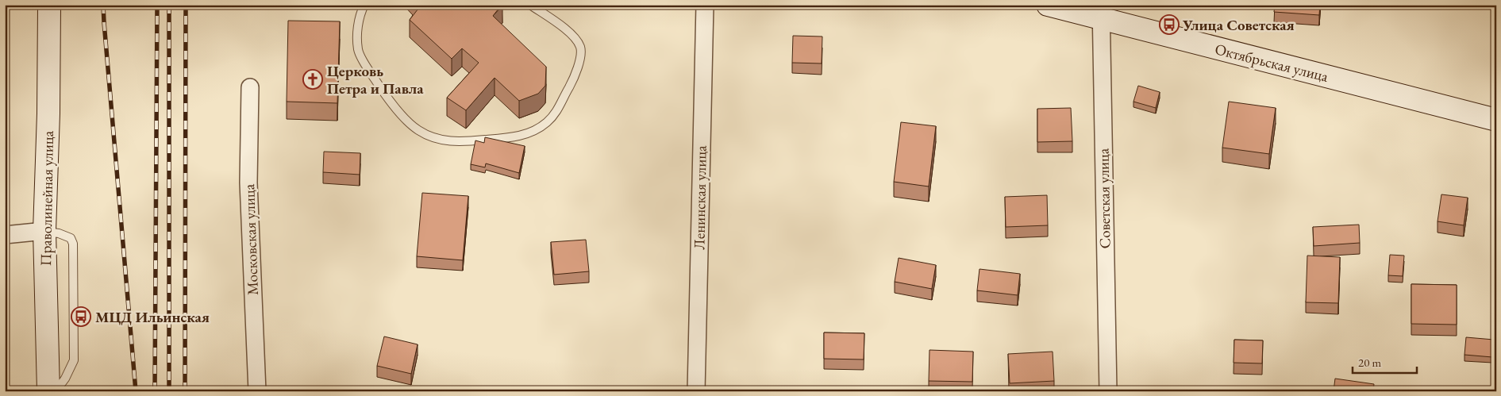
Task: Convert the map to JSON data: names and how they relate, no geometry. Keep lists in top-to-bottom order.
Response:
{
  "streets": {
    "main road": ["Октябрьская улица", "Праволинейная улица"],
    "street": ["Ленинская улица", "Советская улица", "Московская улица"]
  },
  "crossings": [
    ["Октябрьская улица", "Советская улица"]
  ],
  "places": {
    "bus stop": ["Улица Советская", "МЦД Ильинская"],
    "church": ["Церковь Петра и Павла"]
  },
  "scale_bar": "20 m"
}
